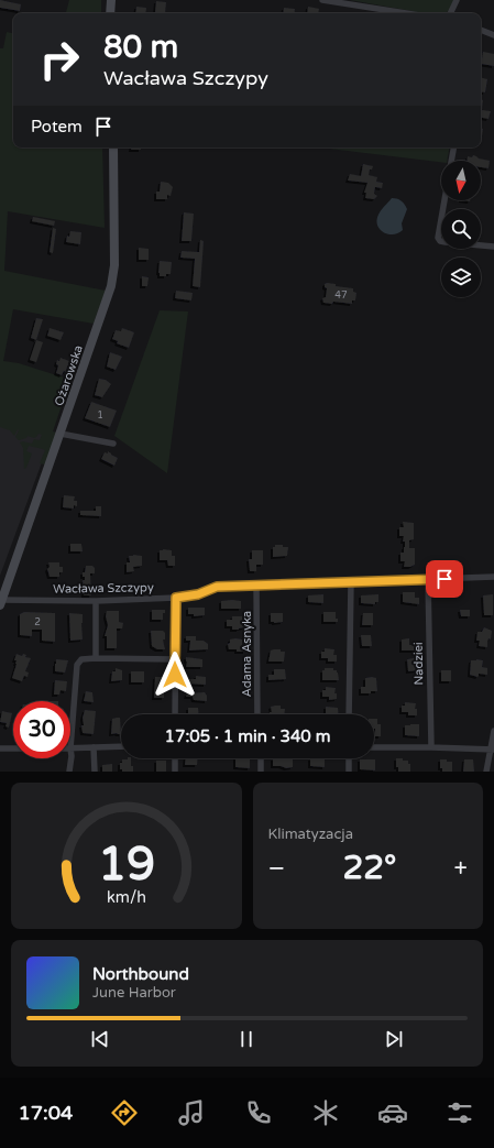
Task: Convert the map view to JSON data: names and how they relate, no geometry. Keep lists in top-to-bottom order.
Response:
{
  "streets": {
    "main road": ["Ożarowska"],
    "street": ["Wacława Szczypy", "Adama Asnyka", "Nadziei"]
  },
  "crossings": [
    ["Ożarowska", "Wacława Szczypy"],
    ["Wacława Szczypy", "Adama Asnyka"],
    ["Wacława Szczypy", "Nadziei"]
  ],
  "house_numbers": ["47", "1", "2"],
  "north": "bottom",
  "page": {
    "turn": ["80 m", "Wacława Szczypy"],
    "then": "Potem",
    "limit": "30",
    "trip": "17:05 · 1 min · 340 m",
    "tile": "Klimatyzacja",
    "heat": ["−", "22°", "+"],
    "song": ["Northbound", "June Harbor"],
    "tabs": "17:04",
    "gauge": ["19", "km/h"]
  }
}
